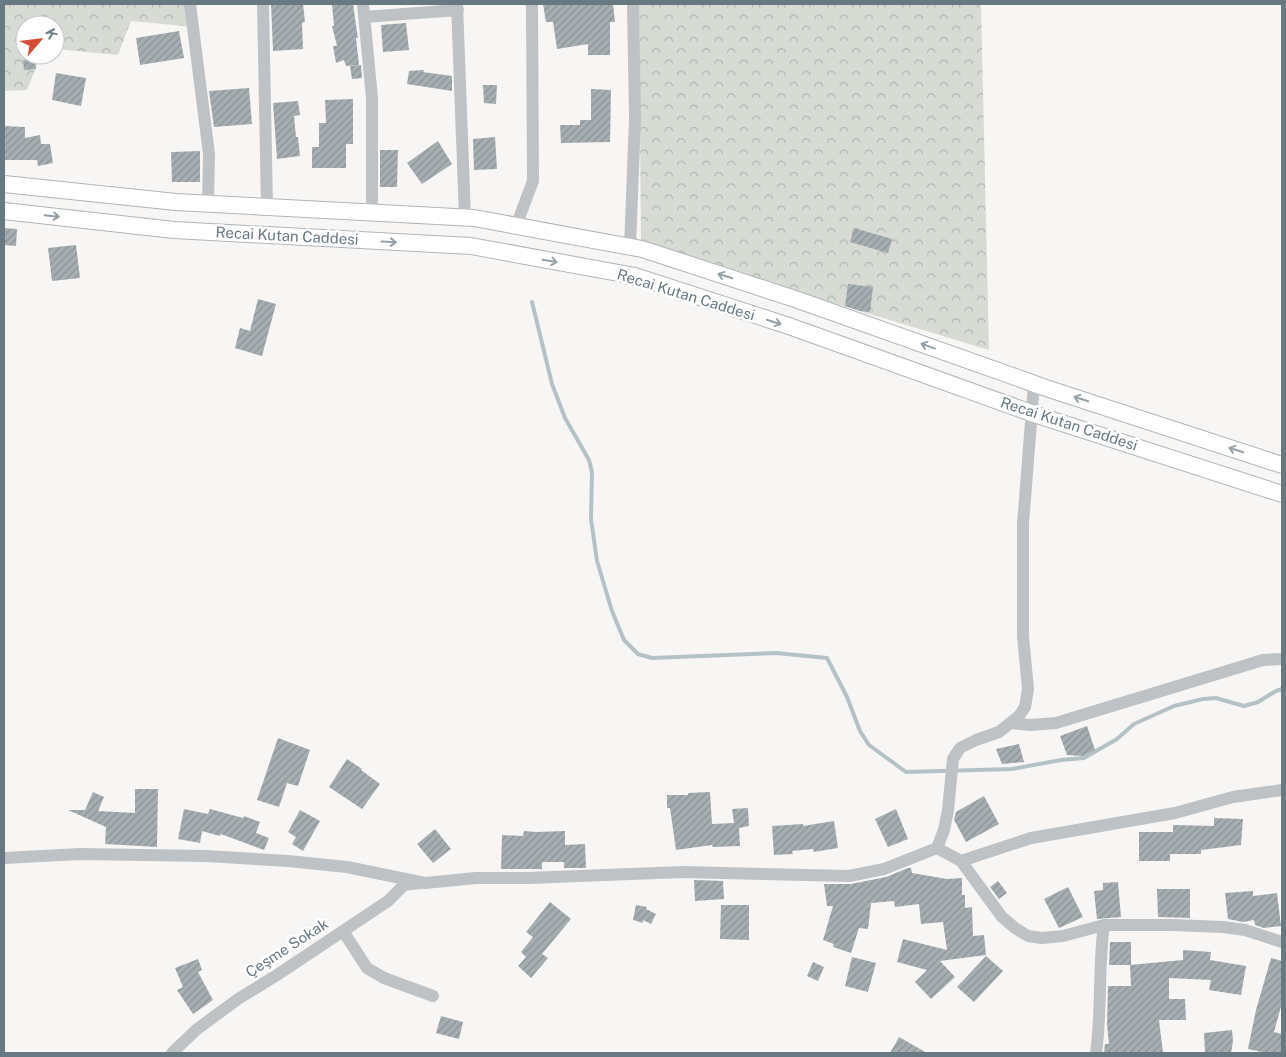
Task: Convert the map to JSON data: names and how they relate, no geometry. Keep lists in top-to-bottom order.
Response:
{
  "streets": {
    "main road": ["Recai Kutan Caddesi"],
    "street": ["Çeşme Sokak"]
  },
  "north": "top right"
}
